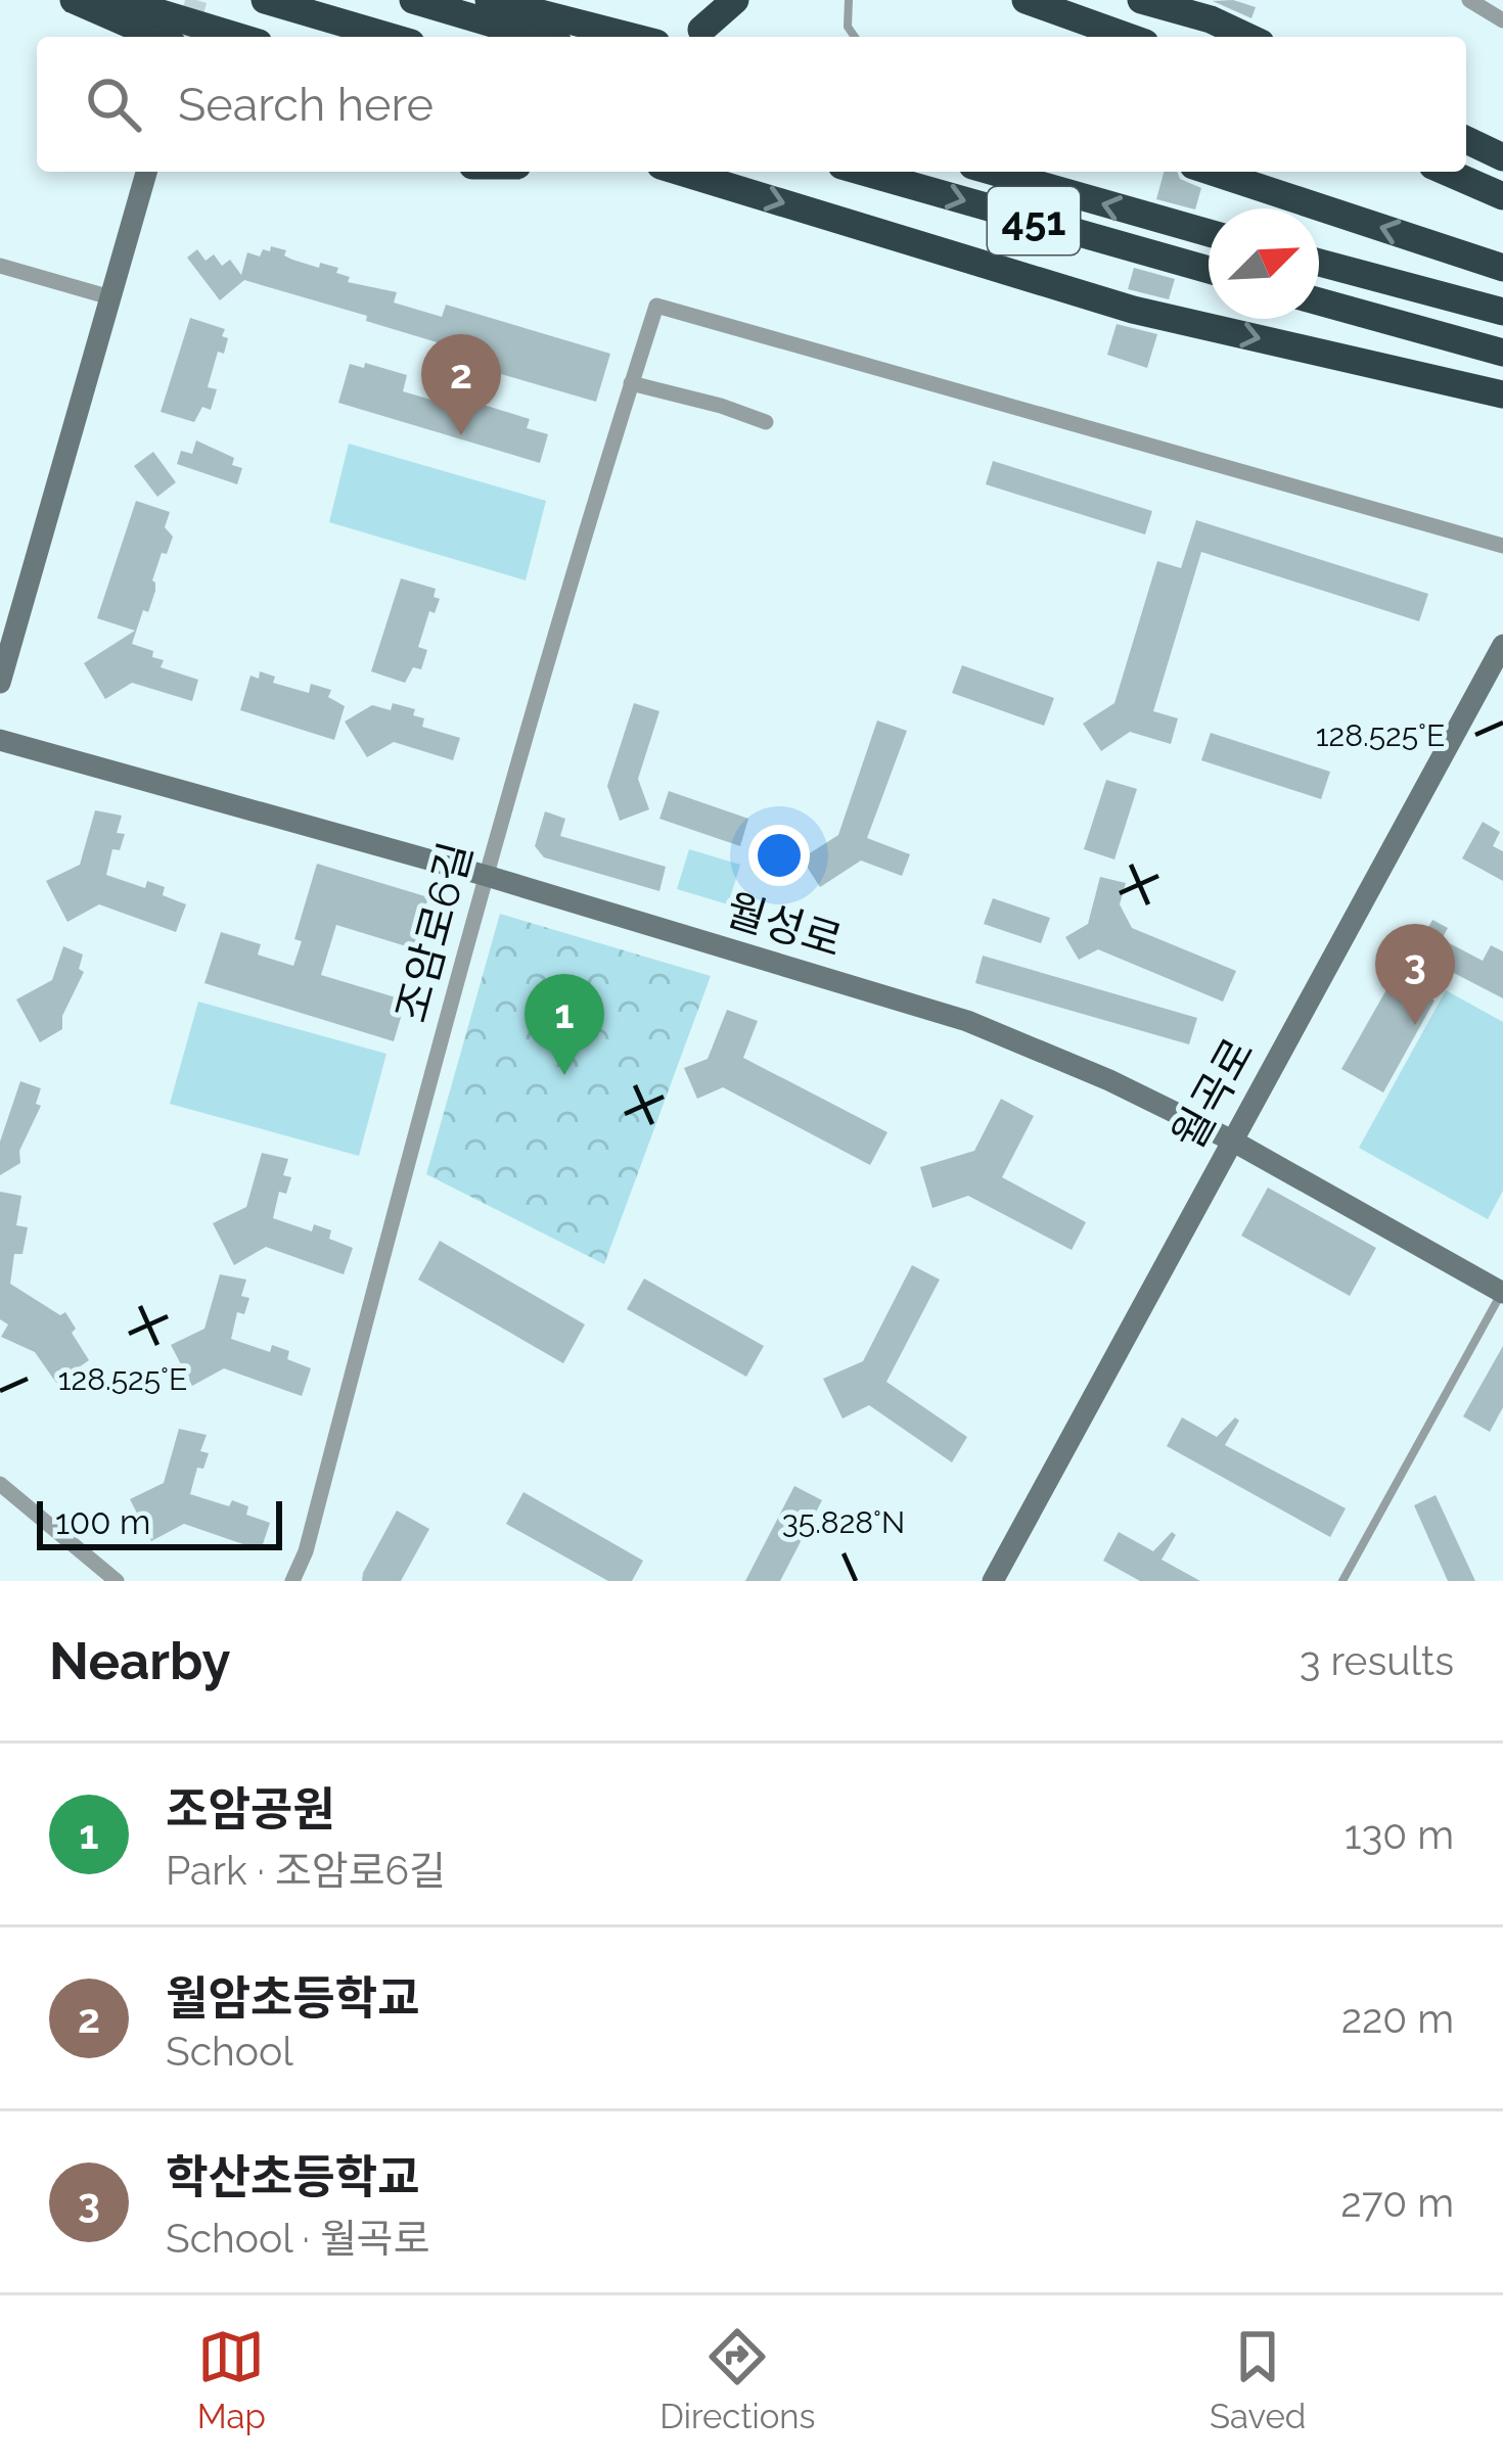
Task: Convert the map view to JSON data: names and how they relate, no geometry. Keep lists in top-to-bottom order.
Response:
{
  "streets": {
    "highway": ["451"],
    "street": ["월성로", "조암로6길", "월곡로"]
  },
  "crossings": [
    ["월성로", "조암로6길"],
    ["월성로", "월곡로"]
  ],
  "scale_bar": "100 m",
  "north": "top right",
  "page": {
    "search": "Search here",
    "pins": ["2", "3", "1"],
    "scale": "100 m",
    "heading": ["Nearby", "3 results"],
    "list": [
      {
        "mark": "1",
        "name": "조암공원",
        "note": "Park · 조암로6길",
        "value": "130 m"
      },
      {
        "mark": "2",
        "name": "월암초등학교",
        "note": "School",
        "value": "220 m"
      },
      {
        "mark": "3",
        "name": "학산초등학교",
        "note": "School · 월곡로",
        "value": "270 m"
      }
    ],
    "nav": ["Map", "Directions", "Saved"]
  },
  "coordinates": ["128.525°E", "35.828°N"]
}
